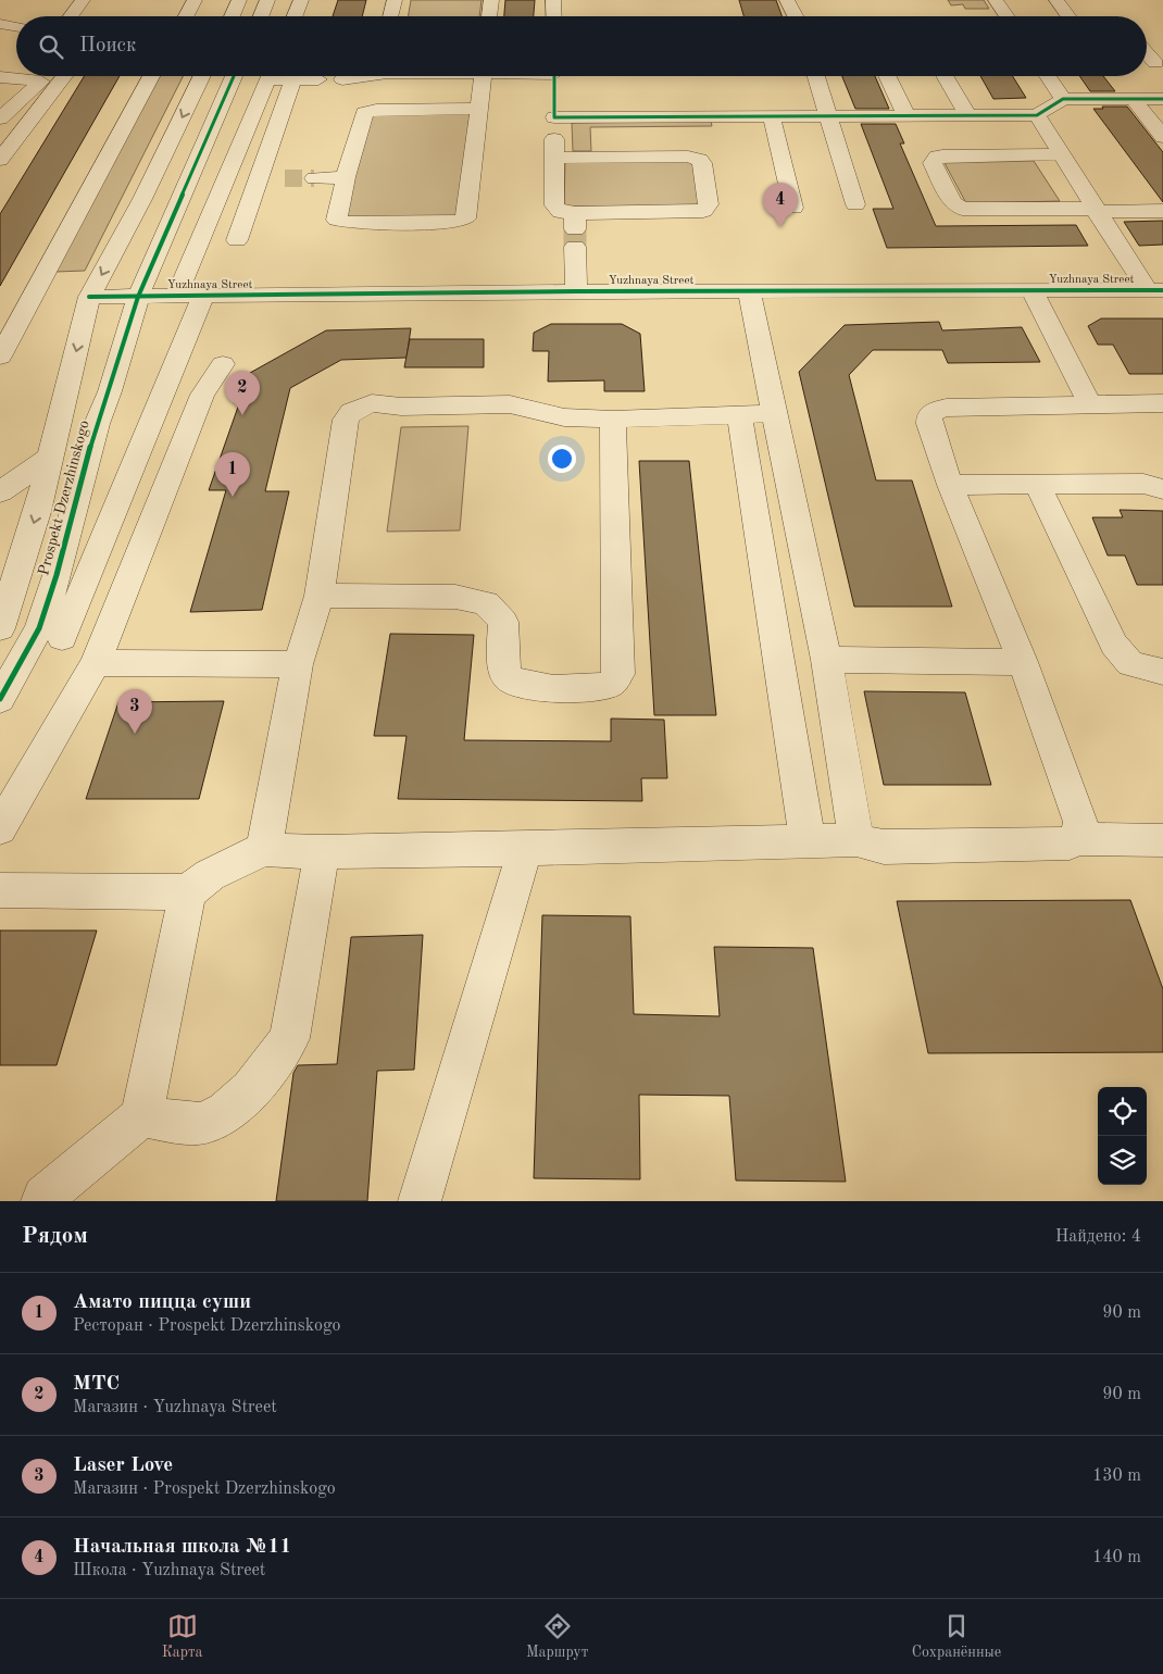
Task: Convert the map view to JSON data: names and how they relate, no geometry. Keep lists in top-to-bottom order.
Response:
{
  "streets": {
    "street": ["Yuzhnaya Street", "Prospekt Dzerzhinskogo"]
  },
  "crossings": [
    ["Yuzhnaya Street", "Prospekt Dzerzhinskogo"]
  ],
  "page": {
    "search": "Поиск",
    "pins": [
      "4",
      "2",
      "1",
      "3"
    ],
    "heading": ["Рядом", "Найдено: 4"],
    "list": [
      {
        "mark": "1",
        "name": "Амато пицца суши",
        "note": "Ресторан · Prospekt Dzerzhinskogo",
        "value": "90 m"
      },
      {
        "mark": "2",
        "name": "МТС",
        "note": "Магазин · Yuzhnaya Street",
        "value": "90 m"
      },
      {
        "mark": "3",
        "name": "Laser Love",
        "note": "Магазин · Prospekt Dzerzhinskogo",
        "value": "130 m"
      },
      {
        "mark": "4",
        "name": "Начальная школа №11",
        "note": "Школа · Yuzhnaya Street",
        "value": "140 m"
      }
    ],
    "nav": ["Карта", "Маршрут", "Сохранённые"]
  }
}
